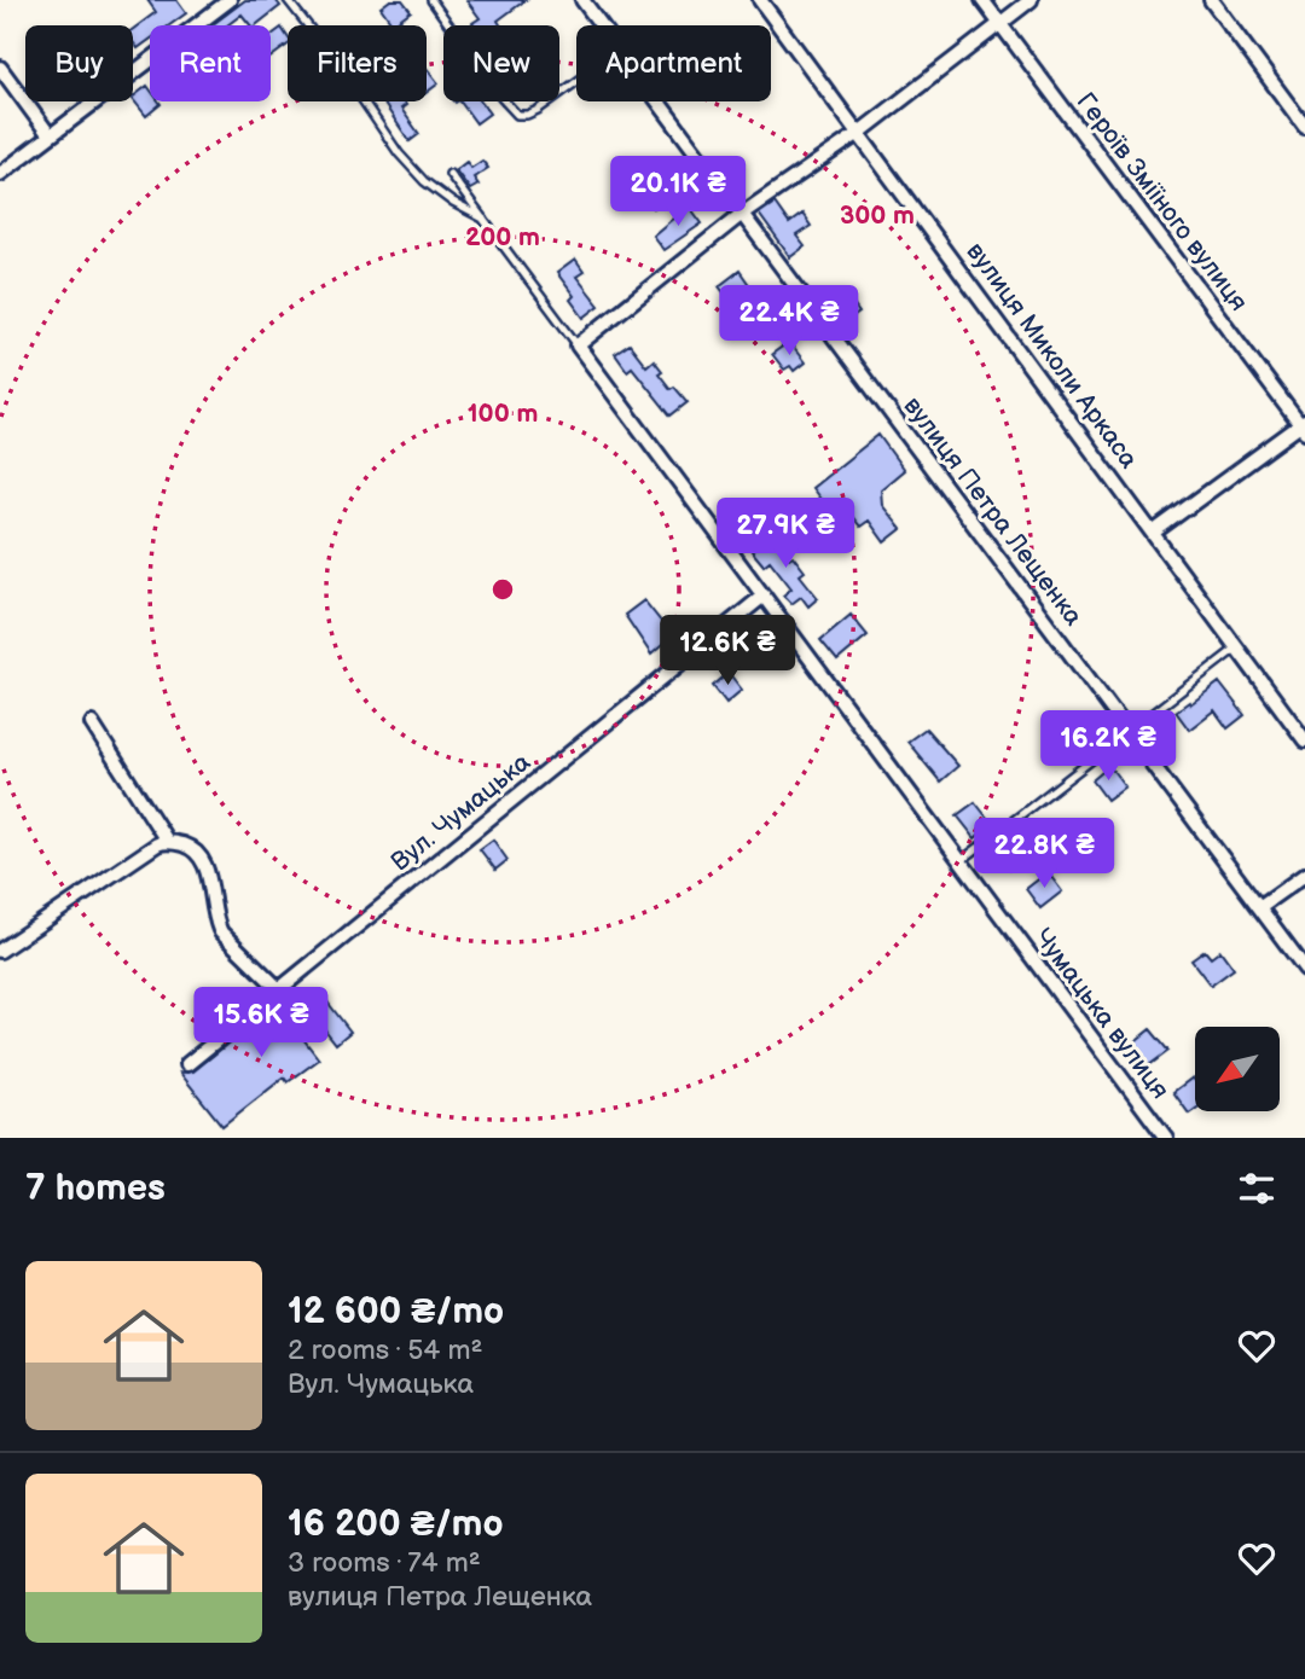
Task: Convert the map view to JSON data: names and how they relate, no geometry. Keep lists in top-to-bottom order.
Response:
{
  "streets": {
    "street": [
      "Героїв Зміїного вулиця",
      "вулиця Миколи Аркаса",
      "вулиця Петра Лещенка",
      "Вул. Чумацька",
      "Чумацька вулиця"
    ]
  },
  "crossings": [
    ["Вул. Чумацька", "Чумацька вулиця"]
  ],
  "north": "bottom left",
  "page": {
    "chip": [
      "Buy",
      "Rent",
      "Filters",
      "New",
      "Apartment"
    ],
    "price": [
      "20.1K ₴",
      "22.4K ₴",
      "27.9K ₴",
      "12.6K ₴",
      "16.2K ₴",
      "22.8K ₴",
      "15.6K ₴"
    ],
    "heading": "7 homes",
    "list": [
      {
        "name": "12 600 ₴/mo",
        "note": "2 rooms · 54 m² · Вул. Чумацька"
      },
      {
        "name": "16 200 ₴/mo",
        "note": "3 rooms · 74 m² · вулиця Петра Лещенка"
      }
    ]
  },
  "rings": ["300 m", "200 m", "100 m"]
}
